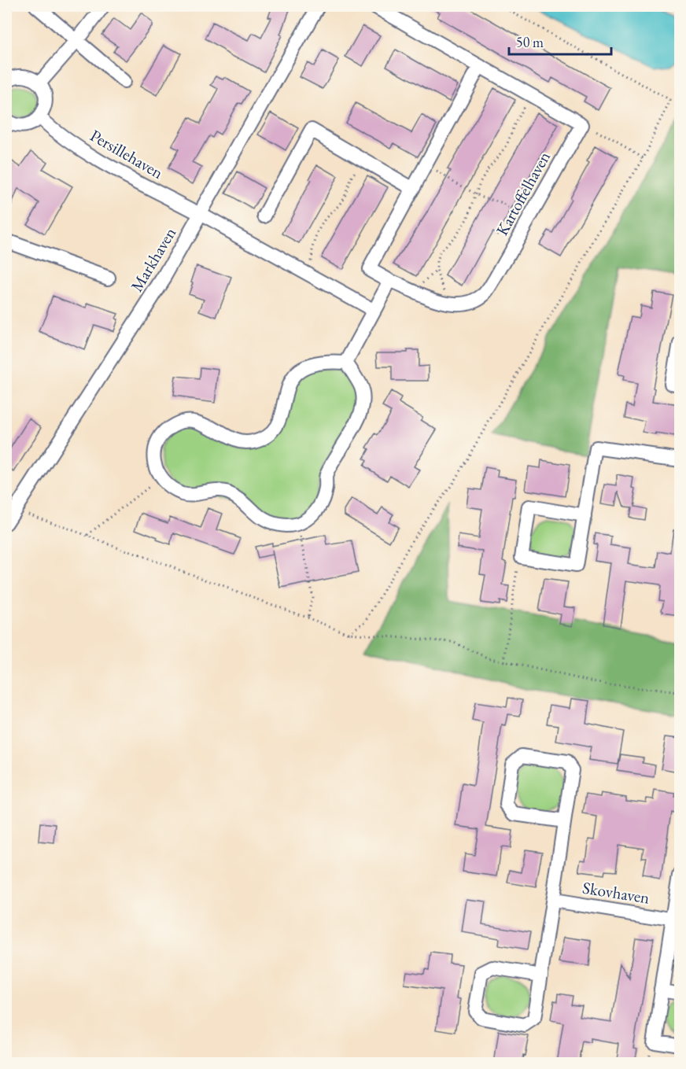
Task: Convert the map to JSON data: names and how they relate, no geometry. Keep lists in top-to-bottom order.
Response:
{
  "streets": {
    "street": [
      "Persillehaven",
      "Kartoffelhaven",
      "Markhaven",
      "Skovhaven"
    ]
  },
  "crossings": [
    ["Persillehaven", "Markhaven"]
  ],
  "scale_bar": "50 m"
}
